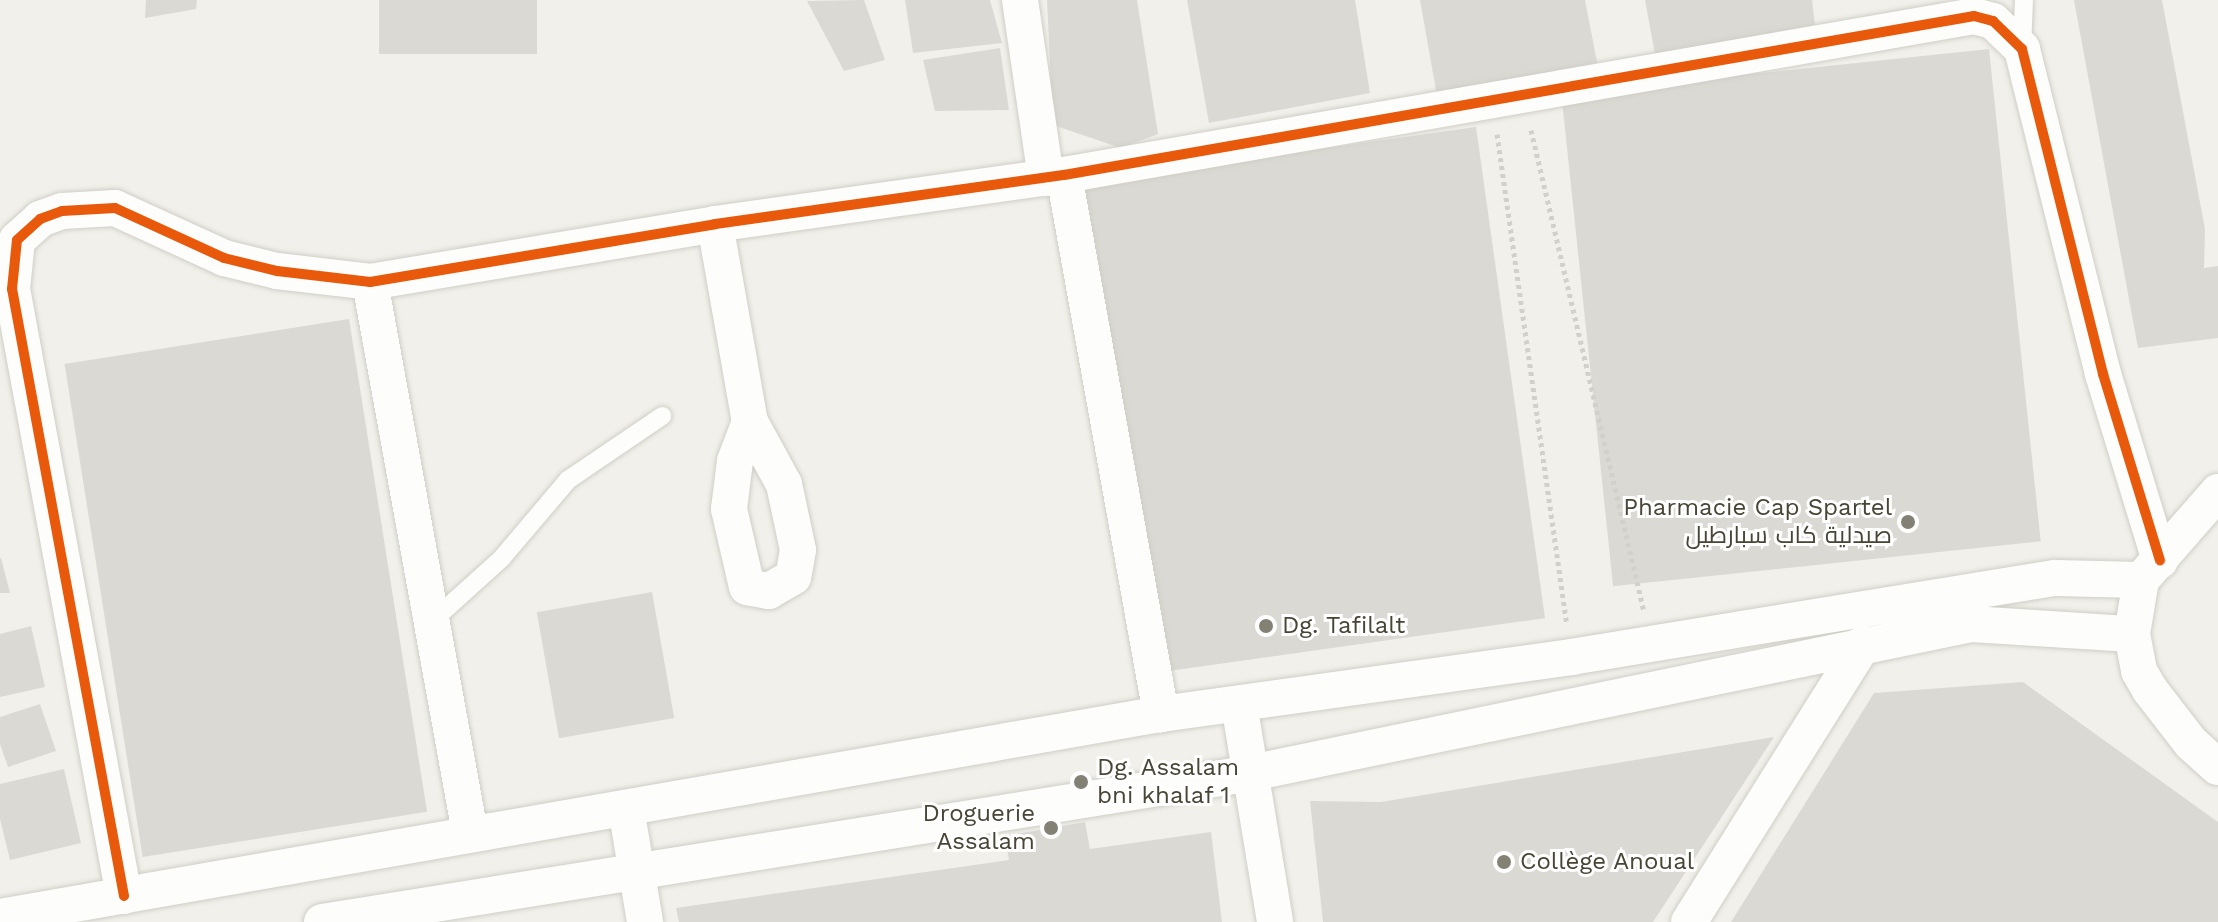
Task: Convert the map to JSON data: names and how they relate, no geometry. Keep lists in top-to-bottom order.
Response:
{
  "places": [
    "Pharmacie Cap Spartel صيدلية كاب سبارطيل",
    "Dg. Tafilalt",
    "Dg. Assalam bni khalaf 1",
    "Droguerie Assalam",
    "Collège Anoual"
  ]
}
